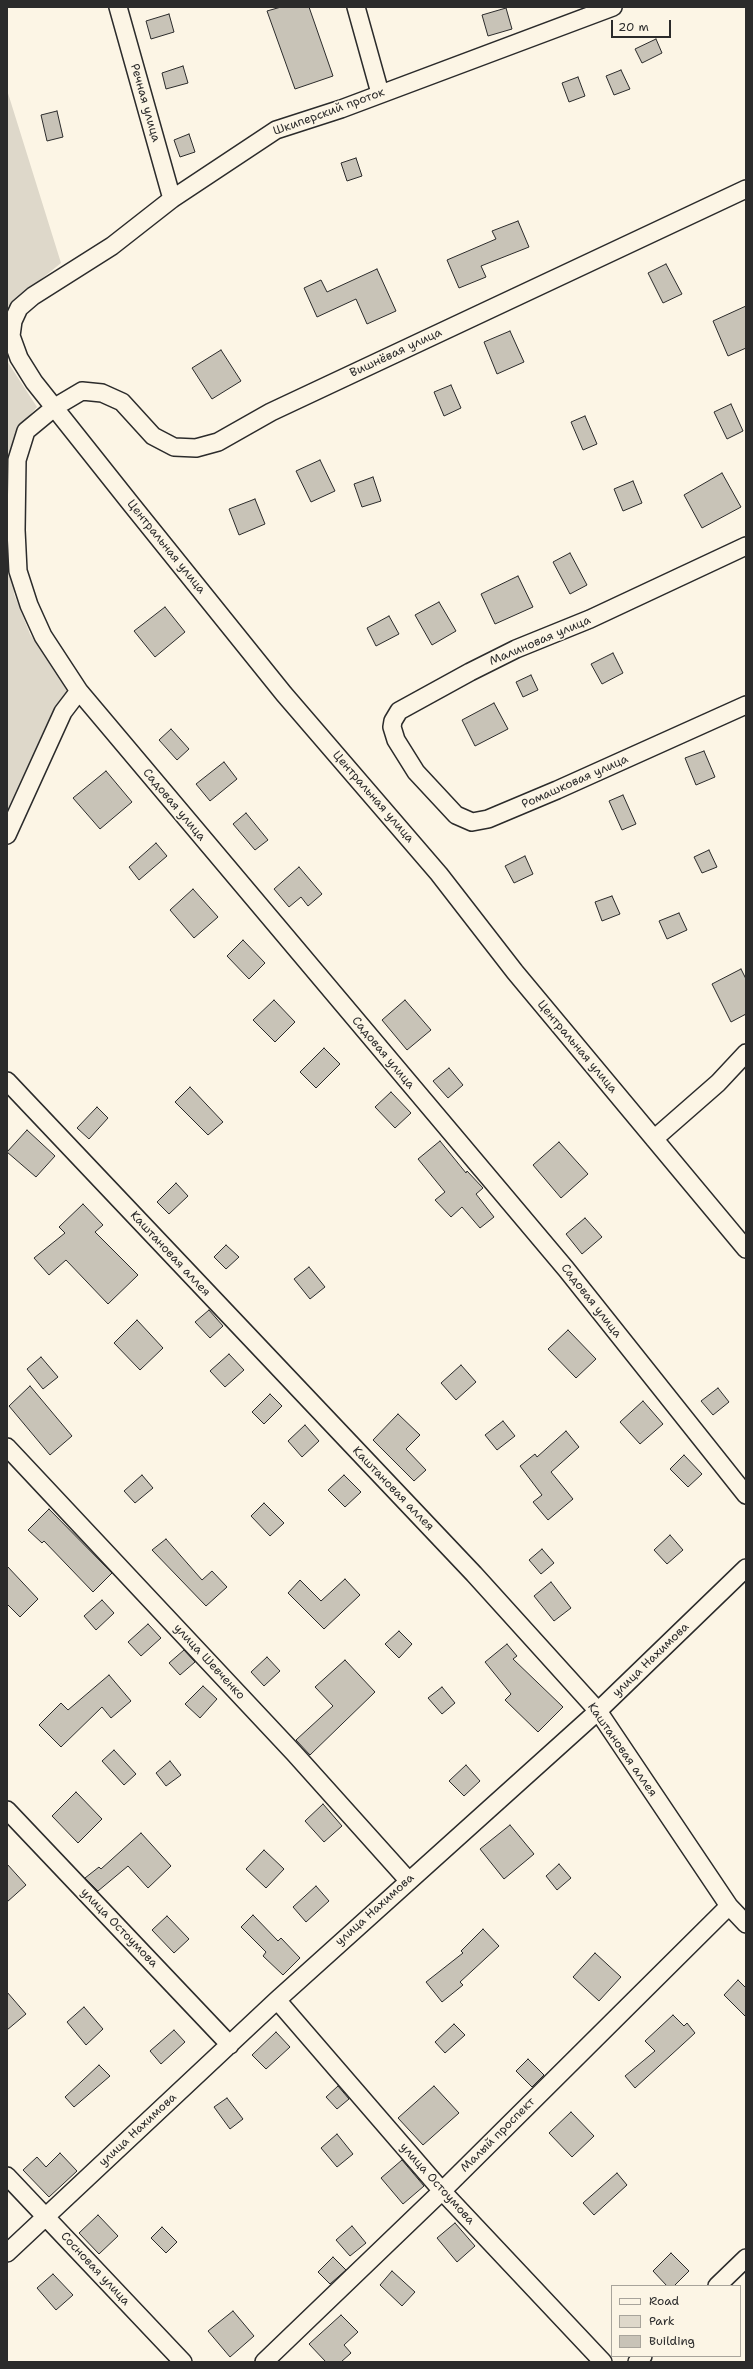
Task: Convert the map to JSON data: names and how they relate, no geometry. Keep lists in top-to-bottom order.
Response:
{
  "streets": {
    "street": [
      "Речная улица",
      "Шкиперский проток",
      "Вишнёвая улица",
      "Центральная улица",
      "Малиновая улица",
      "Ромашковая улица",
      "Садовая улица",
      "Каштановая аллея",
      "улица Нахимова",
      "улица Шевченко",
      "улица Остоумова",
      "Малый проспект",
      "Сосновая улица"
    ]
  },
  "crossings": [
    ["Речная улица", "Шкиперский проток"],
    ["Шкиперский проток", "Центральная улица"],
    ["Вишнёвая улица", "Центральная улица"],
    ["Вишнёвая улица", "Садовая улица"],
    ["Малиновая улица", "Ромашковая улица"],
    ["Каштановая аллея", "улица Нахимова"],
    ["Каштановая аллея", "Малый проспект"],
    ["улица Нахимова", "улица Шевченко"],
    ["улица Нахимова", "улица Остоумова"],
    ["улица Нахимова", "Сосновая улица"],
    ["улица Остоумова", "Малый проспект"]
  ],
  "legend": ["Road", "Park", "Building"],
  "scale_bar": "20 m"
}
